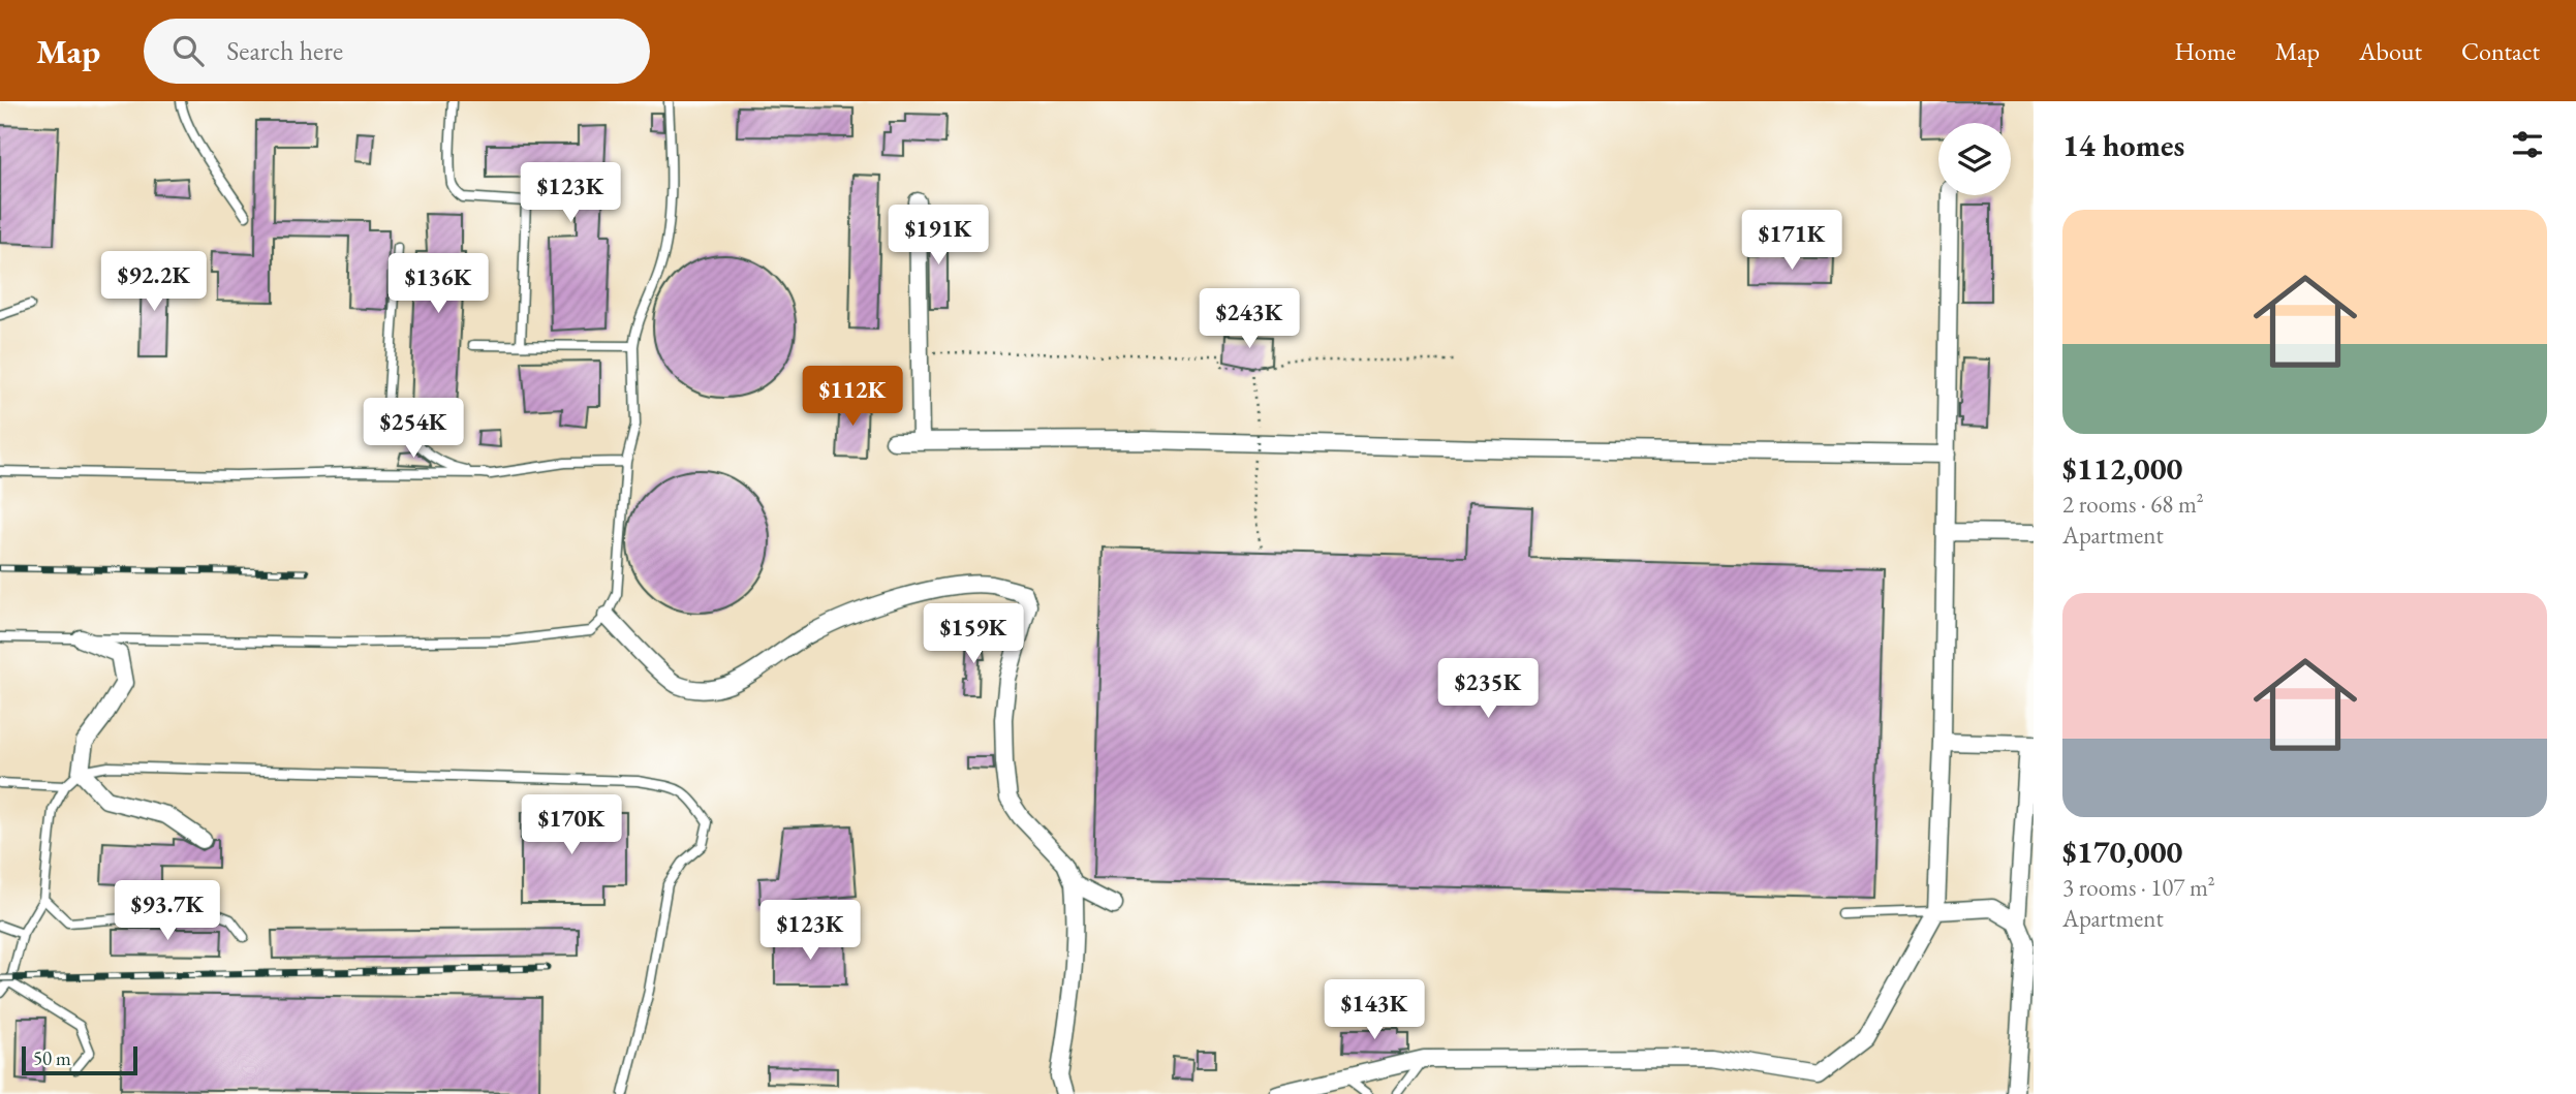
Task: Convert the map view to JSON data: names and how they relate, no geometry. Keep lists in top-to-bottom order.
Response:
{
  "scale_bar": "50 m",
  "page": {
    "header": "Map",
    "search": "Search here",
    "nav": [
      "Home",
      "Map",
      "About",
      "Contact"
    ],
    "heading": "14 homes",
    "price": [
      "$123K",
      "$191K",
      "$171K",
      "$92.2K",
      "$136K",
      "$243K",
      "$112K",
      "$254K",
      "$159K",
      "$235K",
      "$170K",
      "$93.7K",
      "$123K",
      "$143K"
    ],
    "list": [
      {
        "name": "$112,000",
        "note": "2 rooms · 68 m² · Apartment"
      },
      {
        "name": "$170,000",
        "note": "3 rooms · 107 m² · Apartment"
      }
    ],
    "scale": "50 m"
  }
}
